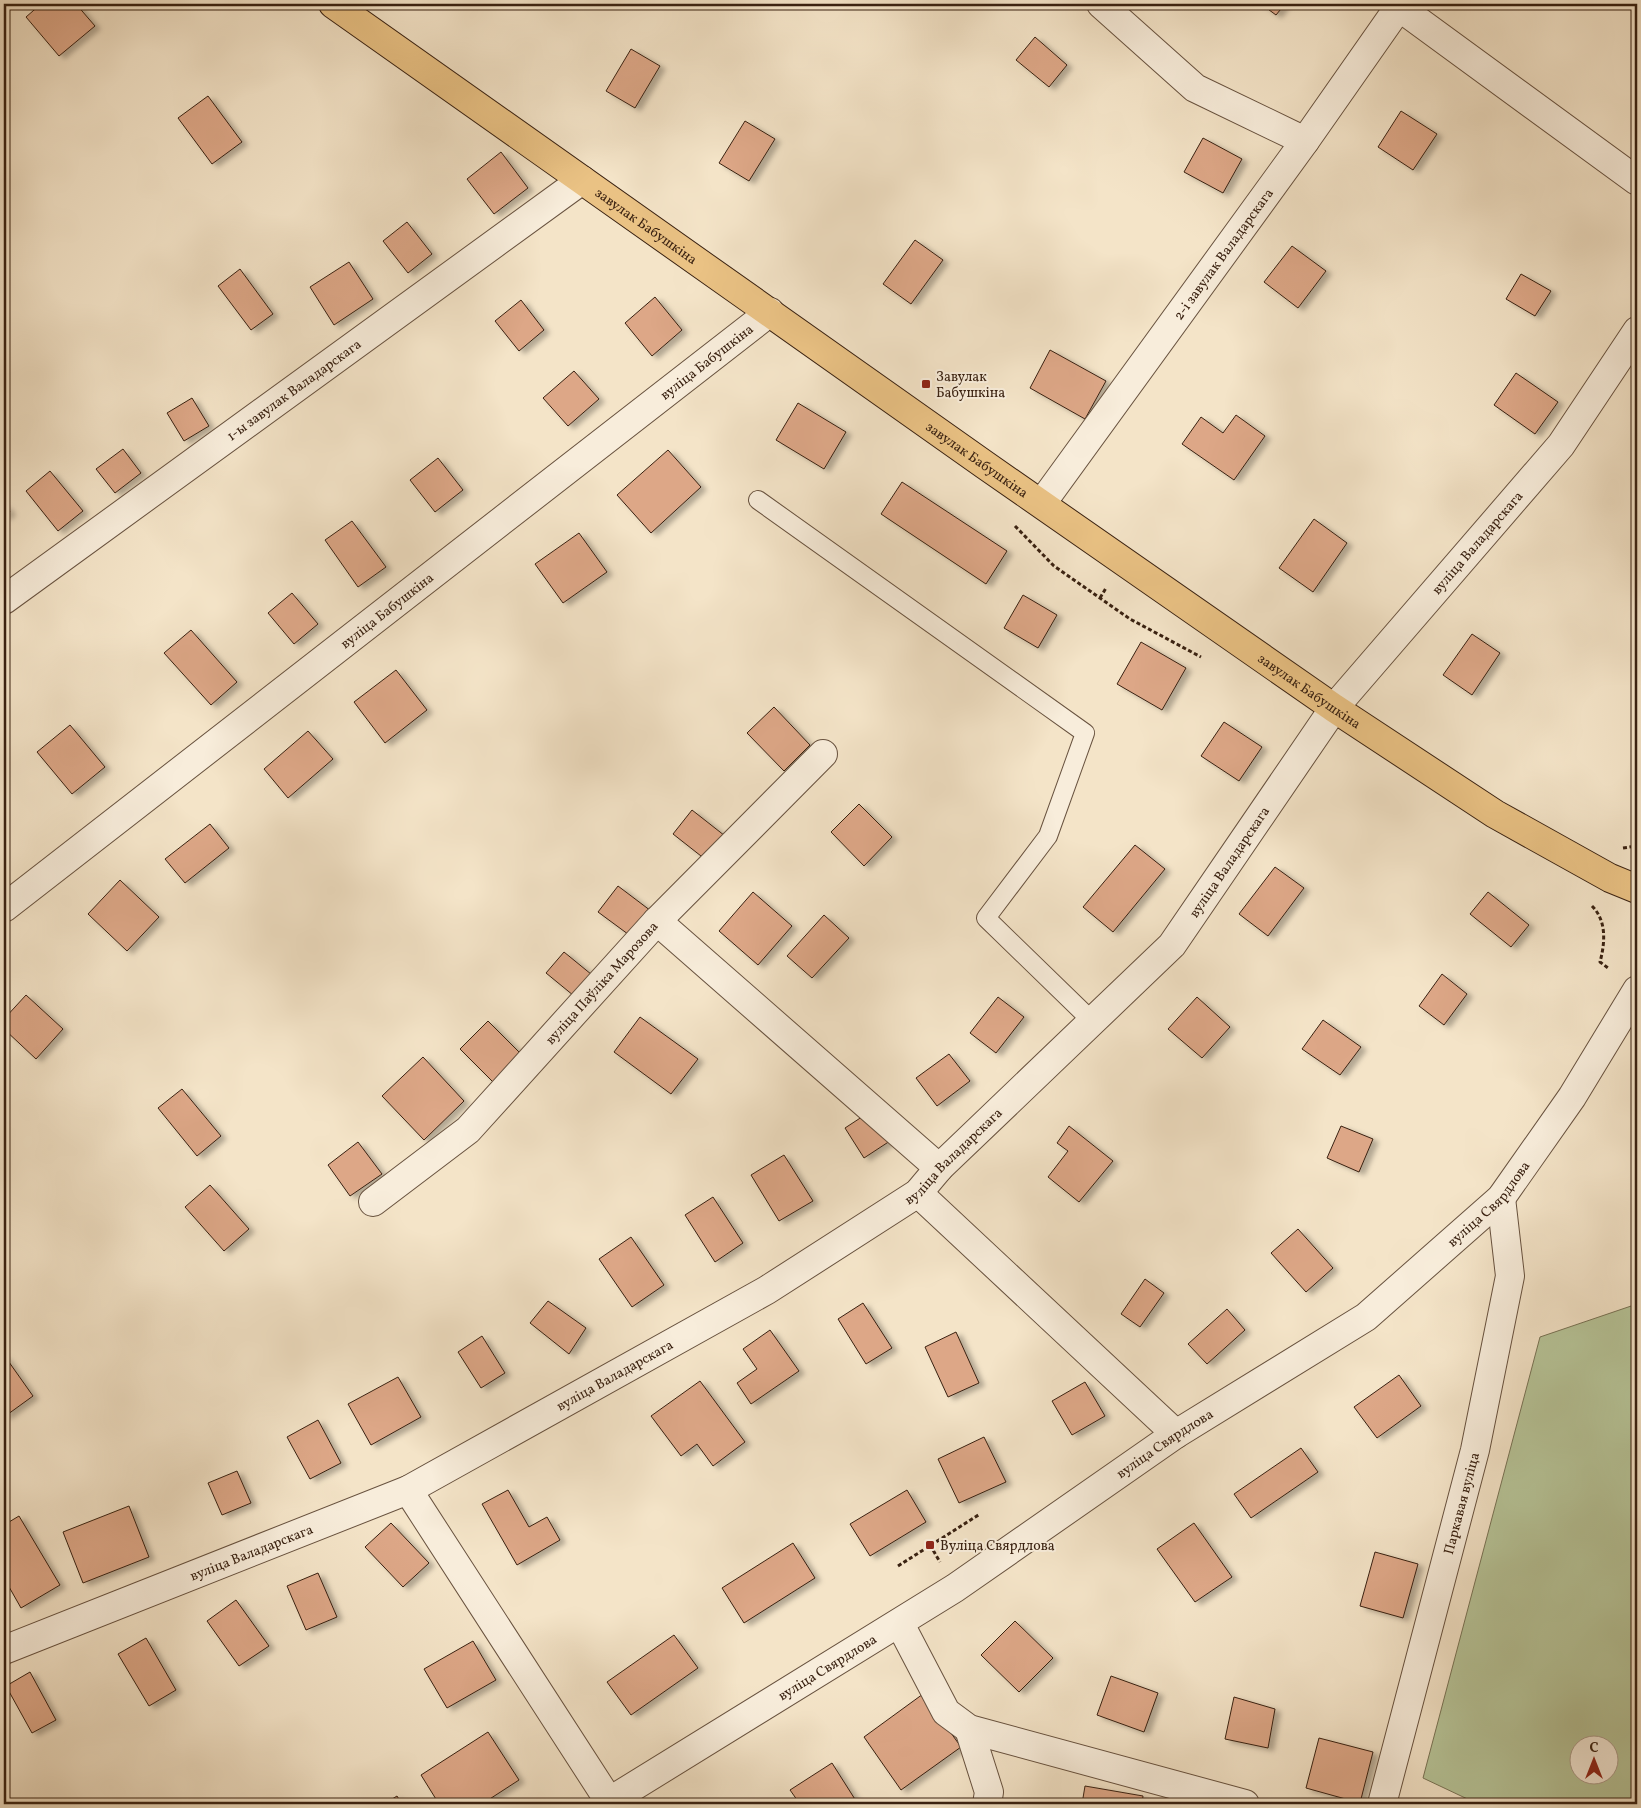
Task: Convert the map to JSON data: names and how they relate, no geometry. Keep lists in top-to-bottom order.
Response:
{
  "streets": {
    "main road": ["завулак Бабушкіна"],
    "street": [
      "2-і завулак Валадарскага",
      "вуліца Бабушкіна",
      "1-ы завулак Валадарскага",
      "вуліца Валадарскага",
      "вуліца Паўліка Марозова",
      "вуліца Свярдлова",
      "Паркавая вуліца"
    ]
  },
  "crossings": [
    ["завулак Бабушкіна", "2-і завулак Валадарскага"],
    ["завулак Бабушкіна", "вуліца Бабушкіна"],
    ["завулак Бабушкіна", "1-ы завулак Валадарскага"],
    ["завулак Бабушкіна", "вуліца Валадарскага"],
    ["вуліца Свярдлова", "Паркавая вуліца"]
  ],
  "places": {
    "transit": ["Завулак Бабушкіна", "Вуліца Свярдлова"]
  },
  "north": "top"
}
